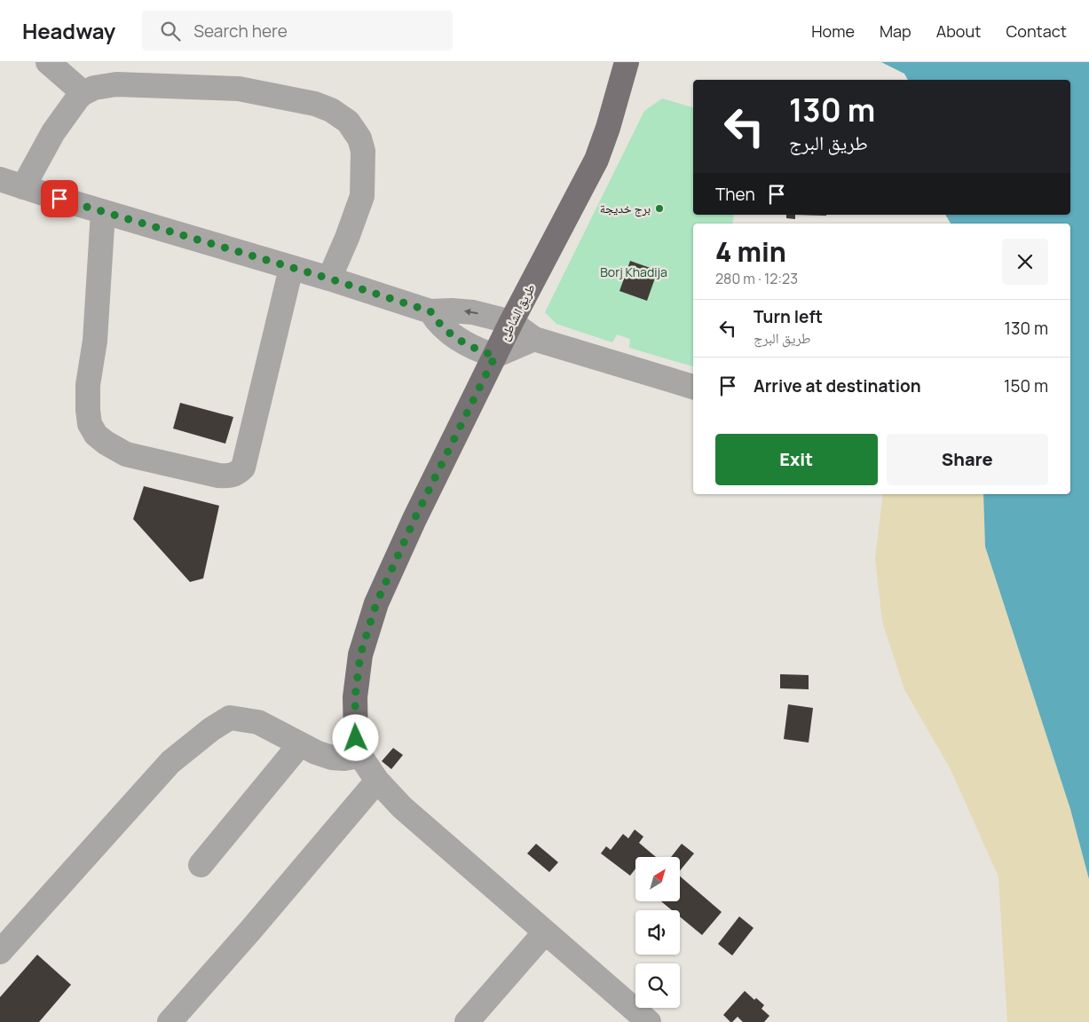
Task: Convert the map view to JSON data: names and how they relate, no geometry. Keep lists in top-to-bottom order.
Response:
{
  "streets": {
    "main road": ["طريق الشاطئ"]
  },
  "parks": ["Borj Khadija"],
  "places": ["برج خديجة"],
  "north": "top right",
  "page": {
    "header": "Headway",
    "search": "Search here",
    "nav": [
      "Home",
      "Map",
      "About",
      "Contact"
    ],
    "turn": ["130 m", "طريق البرج"],
    "then": "Then",
    "heading": ["4 min", "280 m · 12:23"],
    "list": [
      {
        "name": "Turn left",
        "note": "طريق البرج",
        "value": "130 m"
      },
      {
        "name": "Arrive at destination",
        "value": "150 m"
      }
    ],
    "buttons": ["Exit", "Share"]
  }
}
